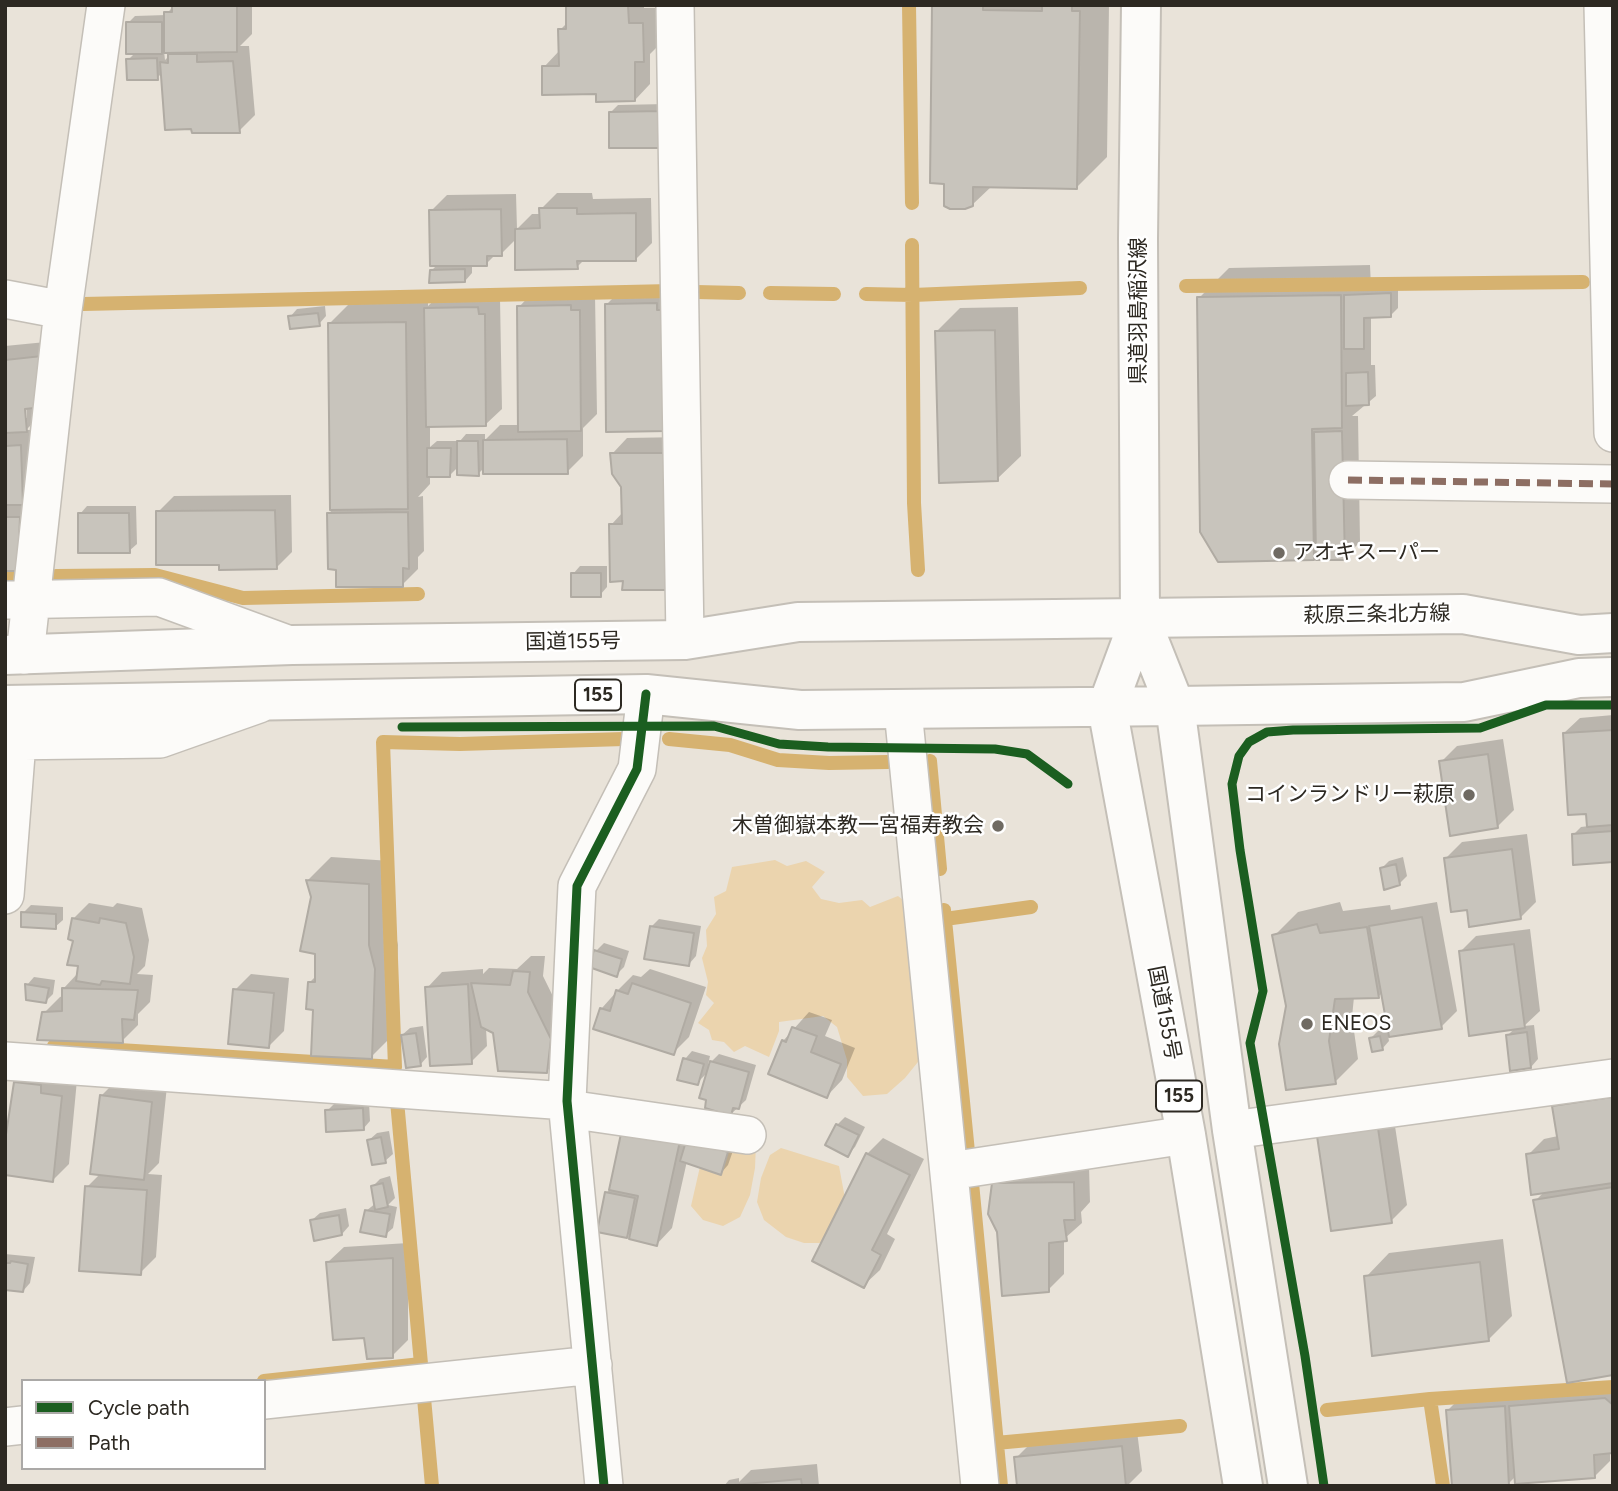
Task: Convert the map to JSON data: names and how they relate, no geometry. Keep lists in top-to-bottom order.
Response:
{
  "streets": {
    "main road": [
      "県道羽島稲沢線",
      "萩原三条北方線",
      "国道155号",
      "155"
    ]
  },
  "crossings": [
    ["県道羽島稲沢線", "萩原三条北方線"],
    ["県道羽島稲沢線", "国道155号"],
    ["県道羽島稲沢線", "155"],
    ["萩原三条北方線", "国道155号"],
    ["萩原三条北方線", "155"],
    ["国道155号", "155"]
  ],
  "places": [
    "アオキスーパー",
    "コインランドリー萩原",
    "木曽御嶽本教一宮福寿教会",
    "ENEOS"
  ],
  "legend": ["Cycle path", "Path"]
}
